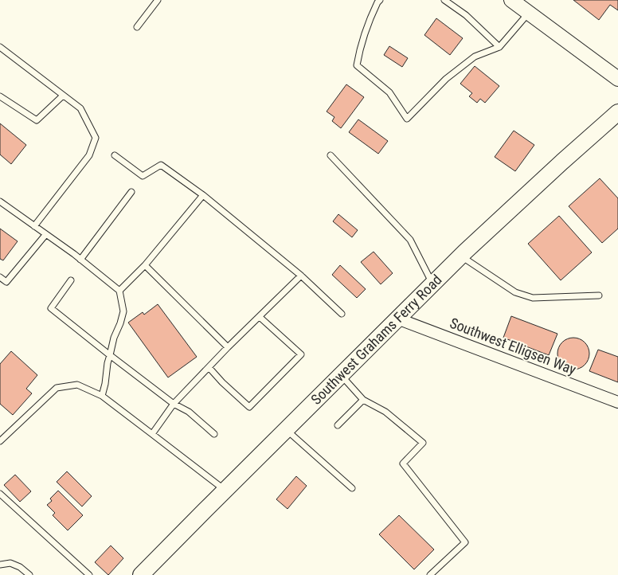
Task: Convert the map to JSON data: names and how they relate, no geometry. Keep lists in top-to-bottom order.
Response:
{
  "streets": {
    "main road": ["Southwest Grahams Ferry Road"],
    "street": ["Southwest Elligsen Way"]
  },
  "crossings": [
    ["Southwest Grahams Ferry Road", "Southwest Elligsen Way"]
  ]
}
